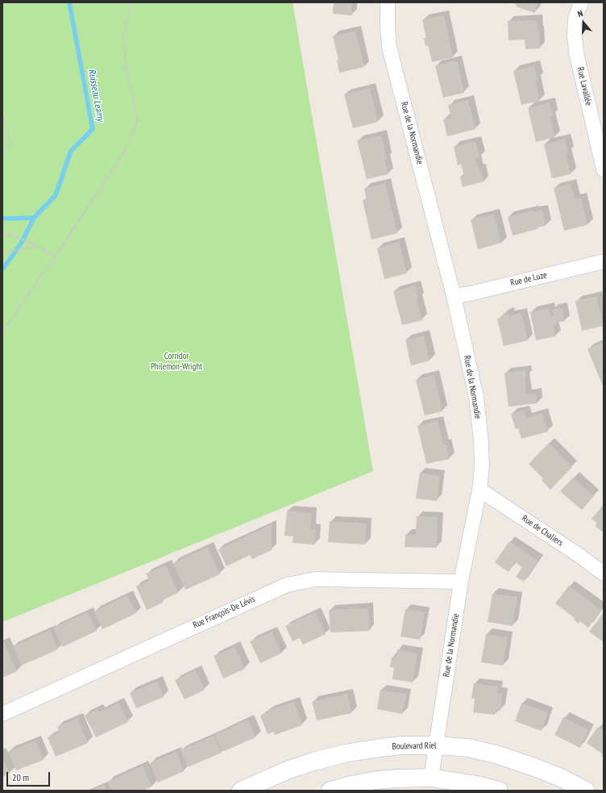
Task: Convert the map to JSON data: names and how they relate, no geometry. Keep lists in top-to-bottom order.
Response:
{
  "streets": {
    "street": [
      "Rue Lavallée",
      "Rue de la Normandie",
      "Rue de Luze",
      "Rue de Chaliers",
      "Rue François-De Lévis",
      "Boulevard Riel"
    ]
  },
  "crossings": [
    ["Rue de la Normandie", "Rue de Luze"],
    ["Rue de la Normandie", "Rue de Chaliers"],
    ["Rue de la Normandie", "Rue François-De Lévis"],
    ["Rue de la Normandie", "Boulevard Riel"]
  ],
  "water": ["Ruisseau Leamy"],
  "parks": ["Corridor Philemon-Wright"],
  "scale_bar": "20 m",
  "north": "top"
}
